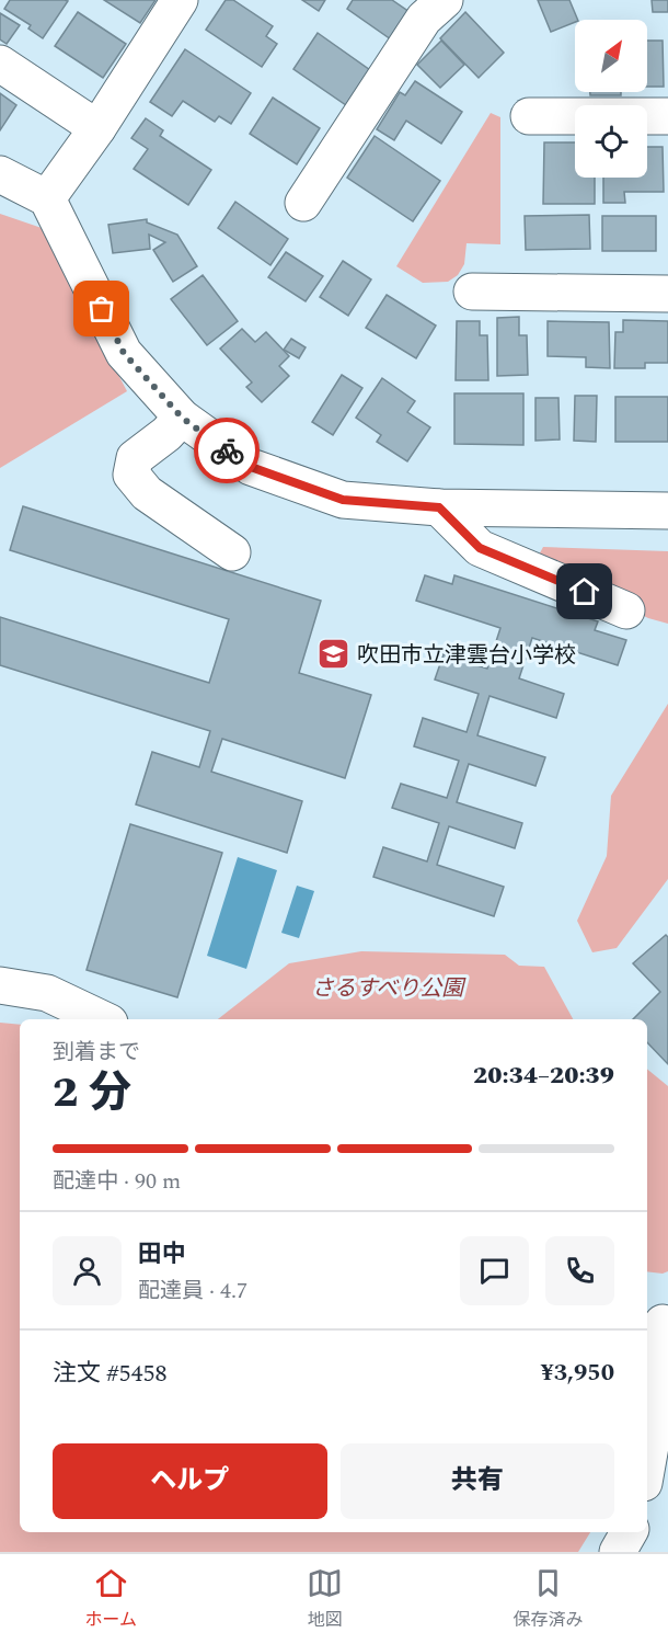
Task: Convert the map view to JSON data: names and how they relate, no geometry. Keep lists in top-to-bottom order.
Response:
{
  "parks": ["さるすべり公園"],
  "places": {
    "school or university": ["吹田市立津雲台小学校"]
  },
  "north": "top right",
  "page": {
    "heading": ["2 分", "到着まで", "20:34–20:39"],
    "panel": [
      "田中",
      "配達員 · 4.7",
      "注文 #5458",
      "¥3,950"
    ],
    "bar": "配達中 · 90 m",
    "buttons": ["ヘルプ", "共有"],
    "tabs": ["ホーム", "地図", "保存済み"]
  }
}
